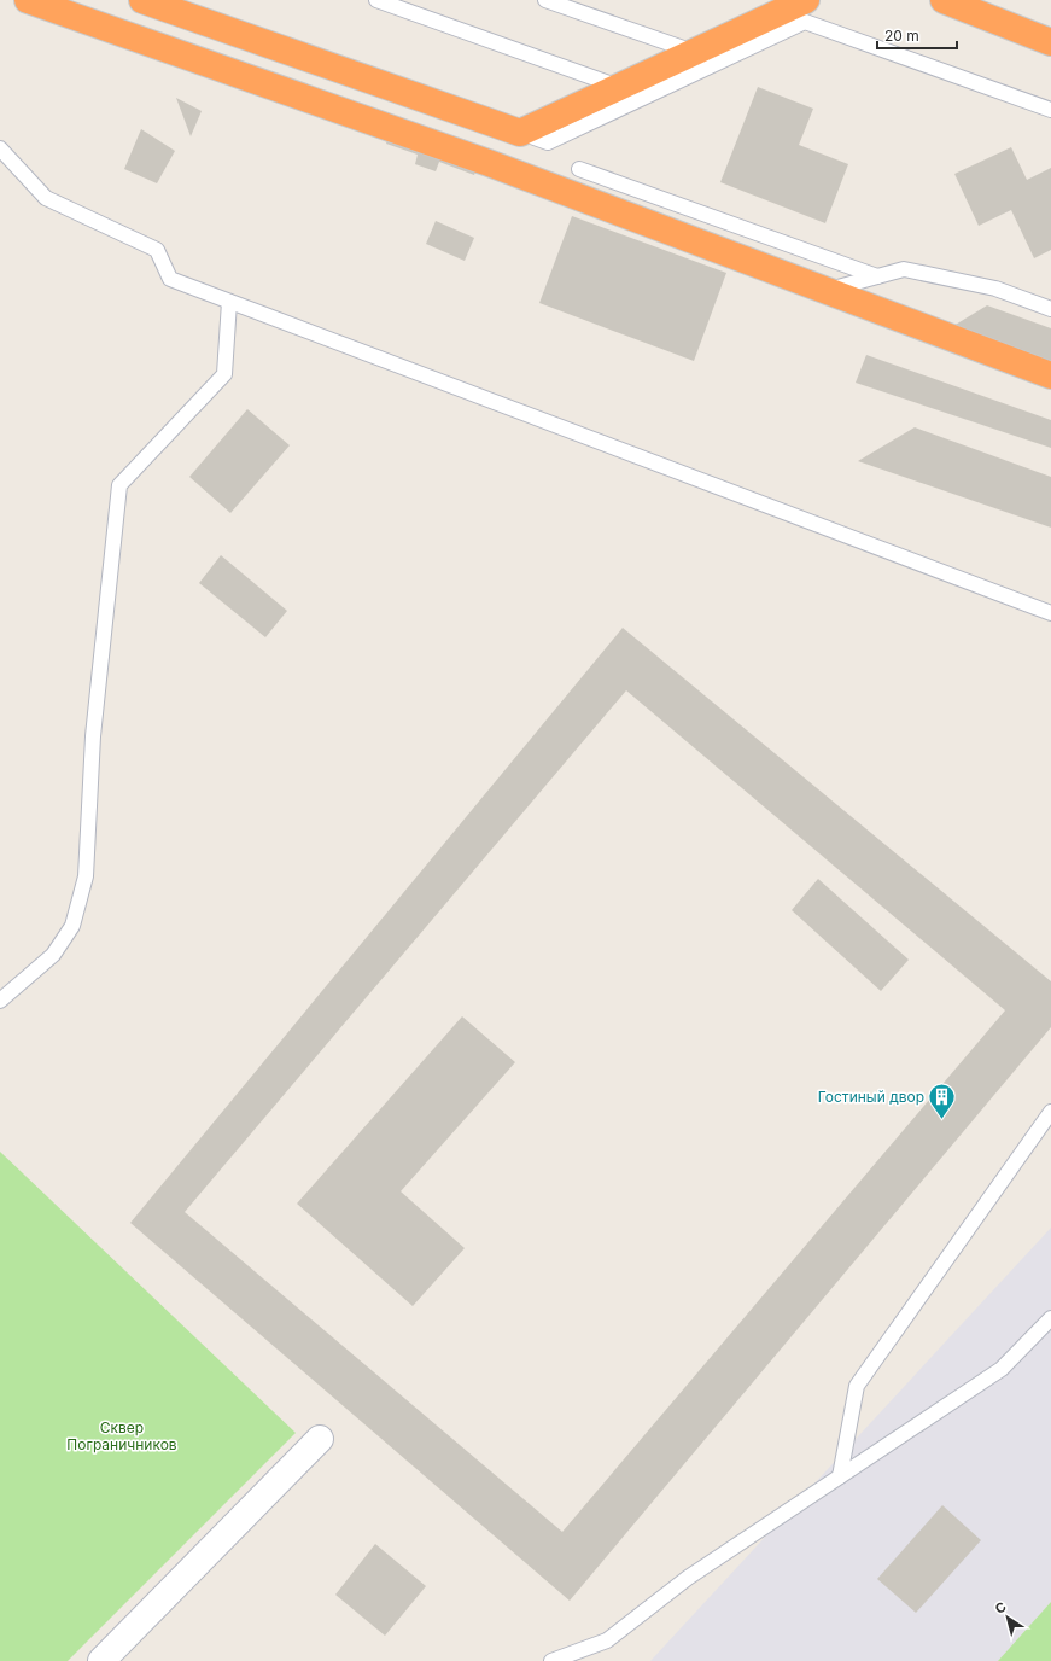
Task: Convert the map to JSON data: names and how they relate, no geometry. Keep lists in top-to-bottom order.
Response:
{
  "parks": ["Сквер Пограничников"],
  "places": {
    "building": ["Гостиный двор"]
  },
  "scale_bar": "20 m",
  "north": "top left"
}
